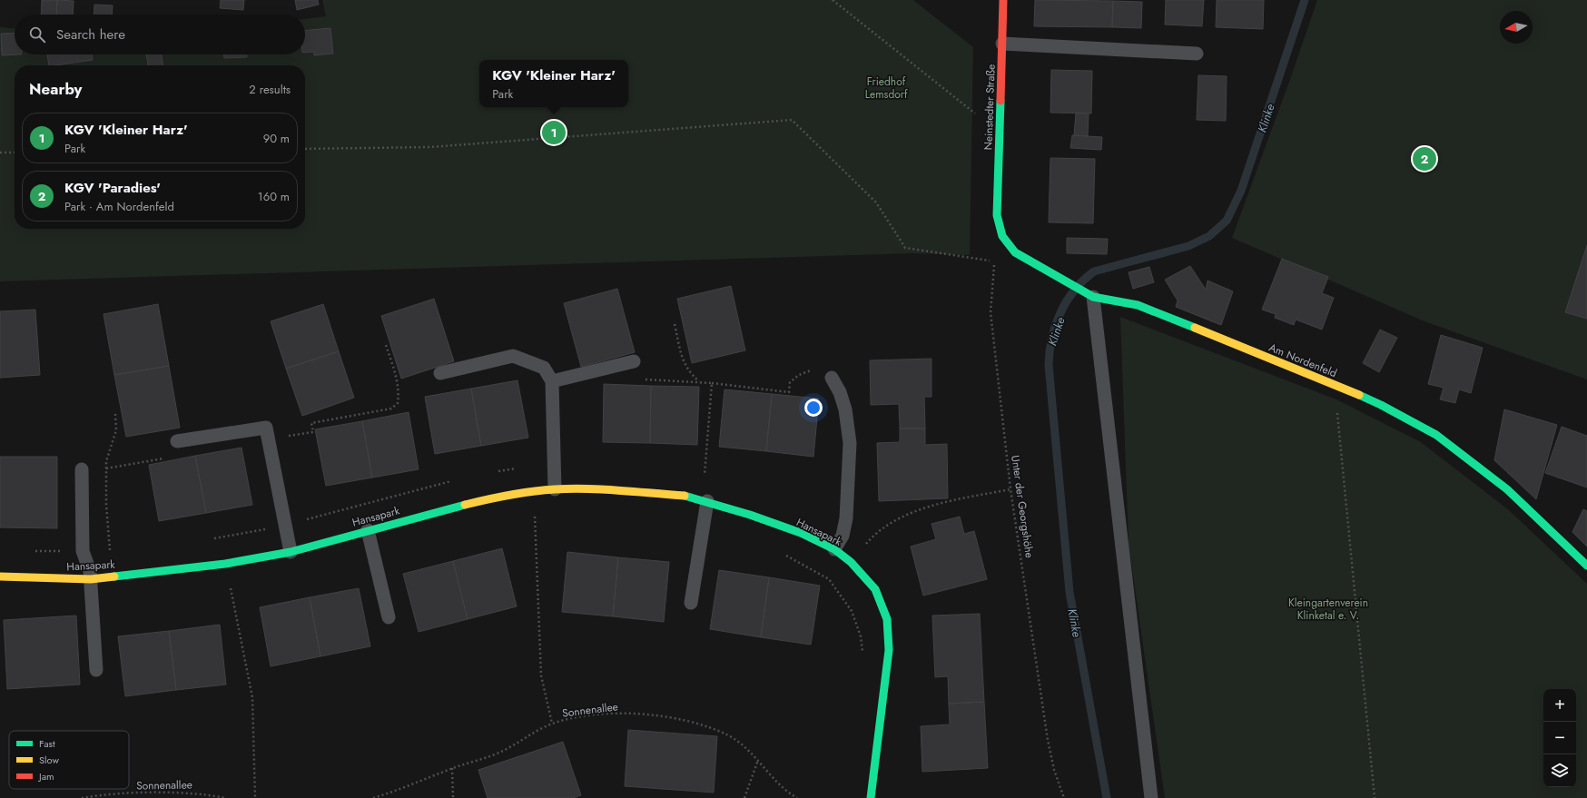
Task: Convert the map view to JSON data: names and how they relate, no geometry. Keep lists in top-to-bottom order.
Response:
{
  "streets": {
    "street": ["Neinstedter Straße", "Am Nordenfeld", "Hansapark"],
    "path": ["Unter der Georgshöhe", "Sonnenallee"]
  },
  "crossings": [
    ["Neinstedter Straße", "Am Nordenfeld"]
  ],
  "water": ["Klinke"],
  "parks": ["Friedhof Lemsdorf", "Kleingartenverein Klinketal e. V."],
  "legend": ["Fast", "Slow", "Jam"],
  "north": "left",
  "page": {
    "search": "Search here",
    "popup": ["KGV 'Kleiner Harz'", "Park"],
    "heading": ["Nearby", "2 results"],
    "list": [
      {
        "mark": "1",
        "name": "KGV 'Kleiner Harz'",
        "note": "Park",
        "value": "90 m"
      },
      {
        "mark": "2",
        "name": "KGV 'Paradies'",
        "note": "Park · Am Nordenfeld",
        "value": "160 m"
      }
    ],
    "pins": ["1", "2"],
    "map_buttons": ["+", "−"]
  }
}
